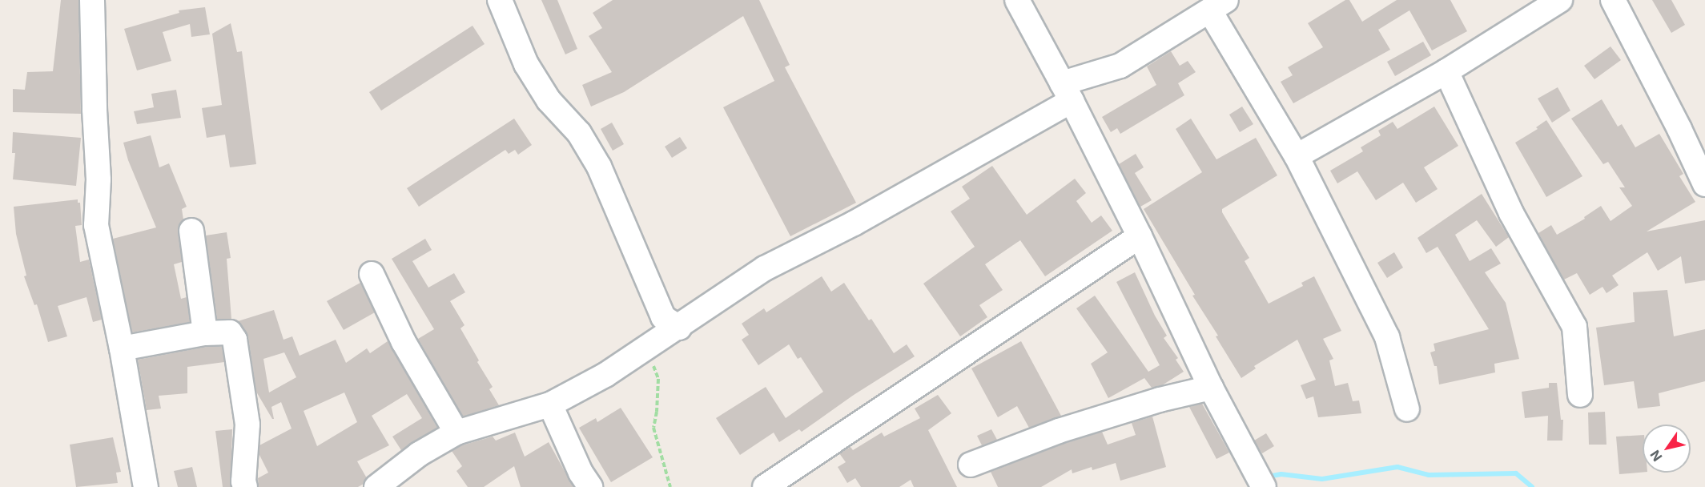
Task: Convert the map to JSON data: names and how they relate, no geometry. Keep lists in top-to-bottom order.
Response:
{
  "north": "bottom left"
}
